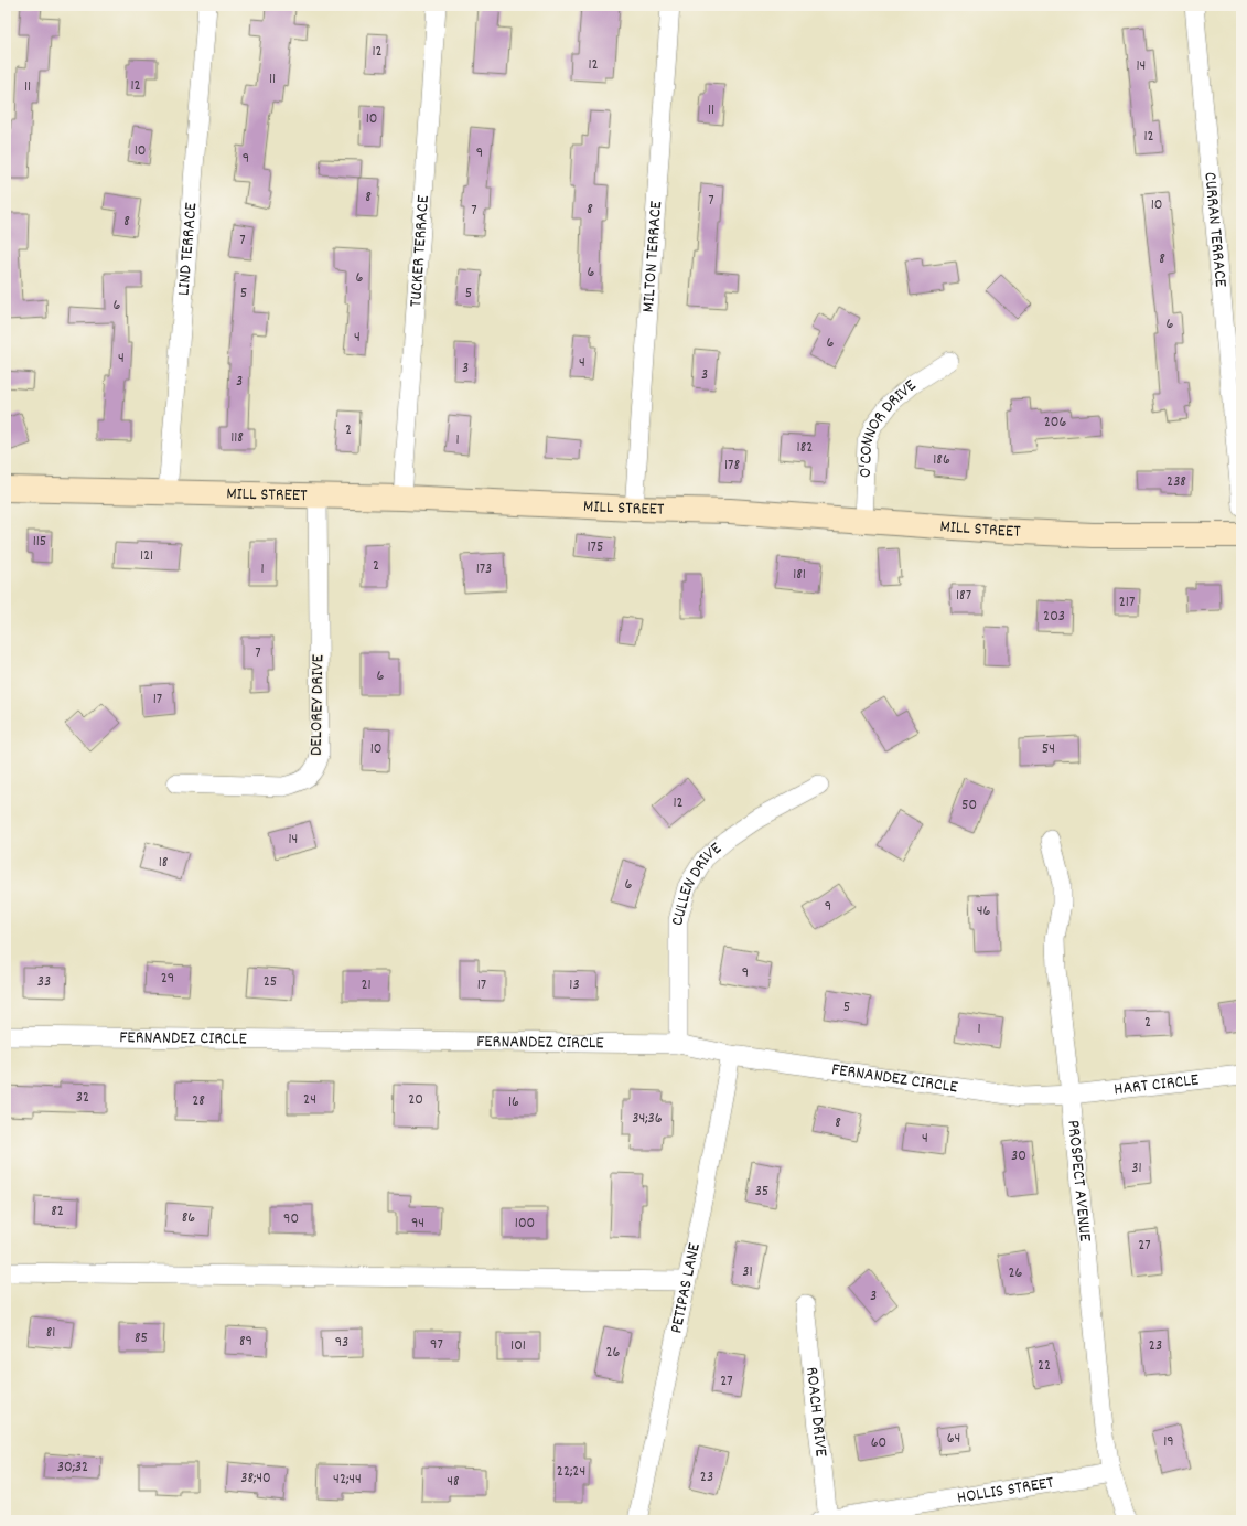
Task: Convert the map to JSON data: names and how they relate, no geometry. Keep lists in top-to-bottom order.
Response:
{
  "streets": {
    "street": [
      "CURRAN TERRACE",
      "LIND TERRACE",
      "TUCKER TERRACE",
      "MILTON TERRACE",
      "O'CONNOR DRIVE",
      "MILL STREET",
      "DELOREY DRIVE",
      "CULLEN DRIVE",
      "FERNANDEZ CIRCLE",
      "HART CIRCLE",
      "PROSPECT AVENUE",
      "PETIPAS LANE",
      "ROACH DRIVE",
      "HOLLIS STREET"
    ]
  },
  "crossings": [
    ["LIND TERRACE", "MILL STREET"],
    ["TUCKER TERRACE", "MILL STREET"],
    ["MILTON TERRACE", "MILL STREET"],
    ["O'CONNOR DRIVE", "MILL STREET"],
    ["MILL STREET", "DELOREY DRIVE"],
    ["CULLEN DRIVE", "FERNANDEZ CIRCLE"],
    ["FERNANDEZ CIRCLE", "HART CIRCLE"],
    ["FERNANDEZ CIRCLE", "PROSPECT AVENUE"],
    ["FERNANDEZ CIRCLE", "PETIPAS LANE"],
    ["HART CIRCLE", "PROSPECT AVENUE"],
    ["PROSPECT AVENUE", "HOLLIS STREET"],
    ["ROACH DRIVE", "HOLLIS STREET"]
  ],
  "house_numbers": [
    "12",
    "12",
    "14",
    "11",
    "12",
    "11",
    "11",
    "10",
    "12",
    "10",
    "9",
    "9",
    "8",
    "7",
    "10",
    "8",
    "7",
    "8",
    "7",
    "8",
    "6",
    "6",
    "5",
    "5",
    "6",
    "6",
    "4",
    "6",
    "4",
    "4",
    "3",
    "3",
    "3",
    "206",
    "2",
    "118",
    "1",
    "182",
    "186",
    "178",
    "238",
    "115",
    "175",
    "121",
    "2",
    "1",
    "173",
    "181",
    "187",
    "217",
    "203",
    "7",
    "6",
    "17",
    "10",
    "54",
    "12",
    "50",
    "14",
    "18",
    "6",
    "9",
    "46",
    "9",
    "29",
    "33",
    "25",
    "21",
    "17",
    "13",
    "5",
    "2",
    "1",
    "32",
    "24",
    "20",
    "28",
    "16",
    "34;36",
    "8",
    "4",
    "30",
    "31",
    "35",
    "82",
    "86",
    "90",
    "94",
    "100",
    "27",
    "31",
    "26",
    "3",
    "81",
    "85",
    "89",
    "93",
    "97",
    "101",
    "23",
    "26",
    "22",
    "27",
    "64",
    "19",
    "60",
    "30;32",
    "22;24",
    "23",
    "38;40",
    "42;44",
    "48"
  ]
}
